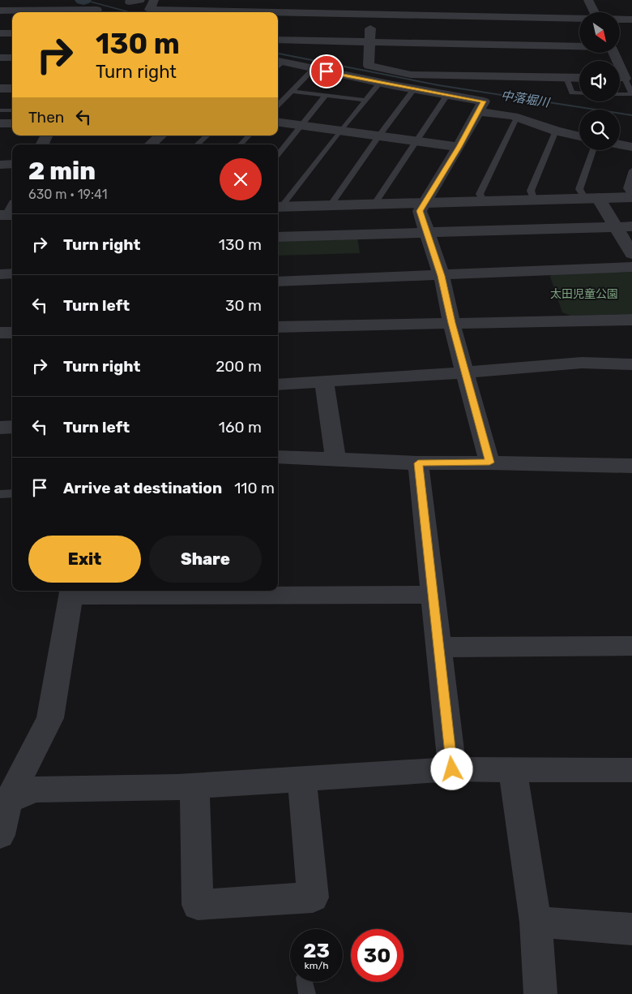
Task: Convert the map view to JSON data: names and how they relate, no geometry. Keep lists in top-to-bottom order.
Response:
{
  "water": ["中落堀川"],
  "parks": ["太田児童公園"],
  "north": "bottom right",
  "page": {
    "turn": ["130 m", "Turn right"],
    "then": "Then",
    "heading": ["2 min", "630 m · 19:41"],
    "list": [
      {
        "name": "Turn right",
        "value": "130 m"
      },
      {
        "name": "Turn left",
        "value": "30 m"
      },
      {
        "name": "Turn right",
        "value": "200 m"
      },
      {
        "name": "Turn left",
        "value": "160 m"
      },
      {
        "name": "Arrive at destination",
        "value": "110 m"
      }
    ],
    "buttons": ["Exit", "Share"],
    "speed": "23 km/h",
    "limit": "30"
  }
}
